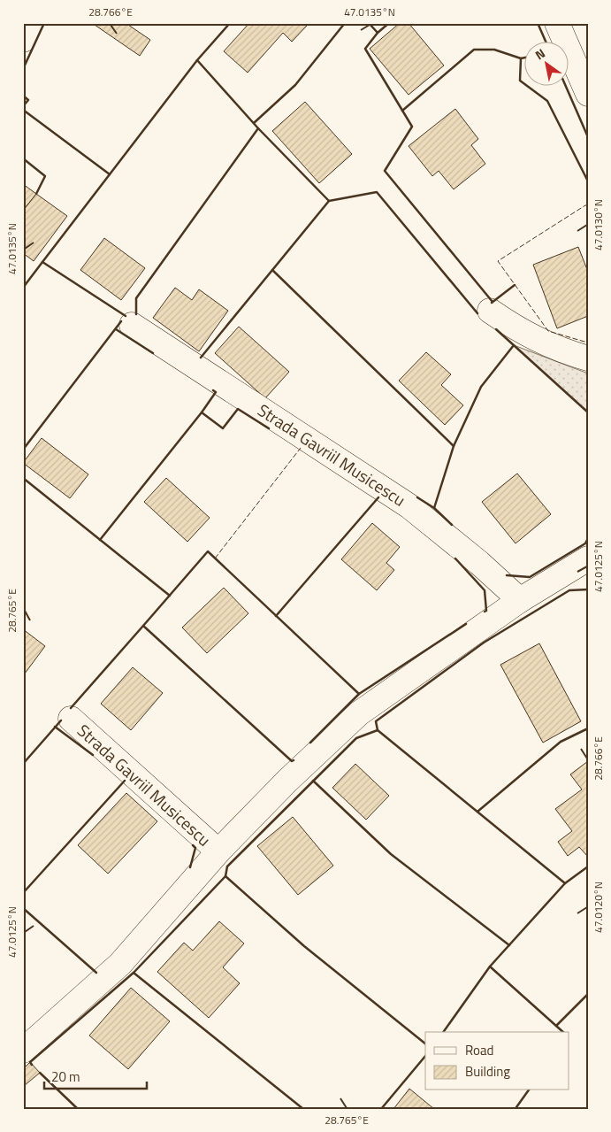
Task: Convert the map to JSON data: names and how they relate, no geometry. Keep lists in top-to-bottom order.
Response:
{
  "streets": {
    "street": ["Strada Gavriil Musicescu"]
  },
  "legend": ["Road", "Building"],
  "scale_bar": "20 m",
  "north": "top left",
  "coordinates": [
    "28.766°E",
    "47.0135°N",
    "47.0130°N",
    "47.0125°N",
    "28.765°E",
    "47.0120°N"
  ]
}
